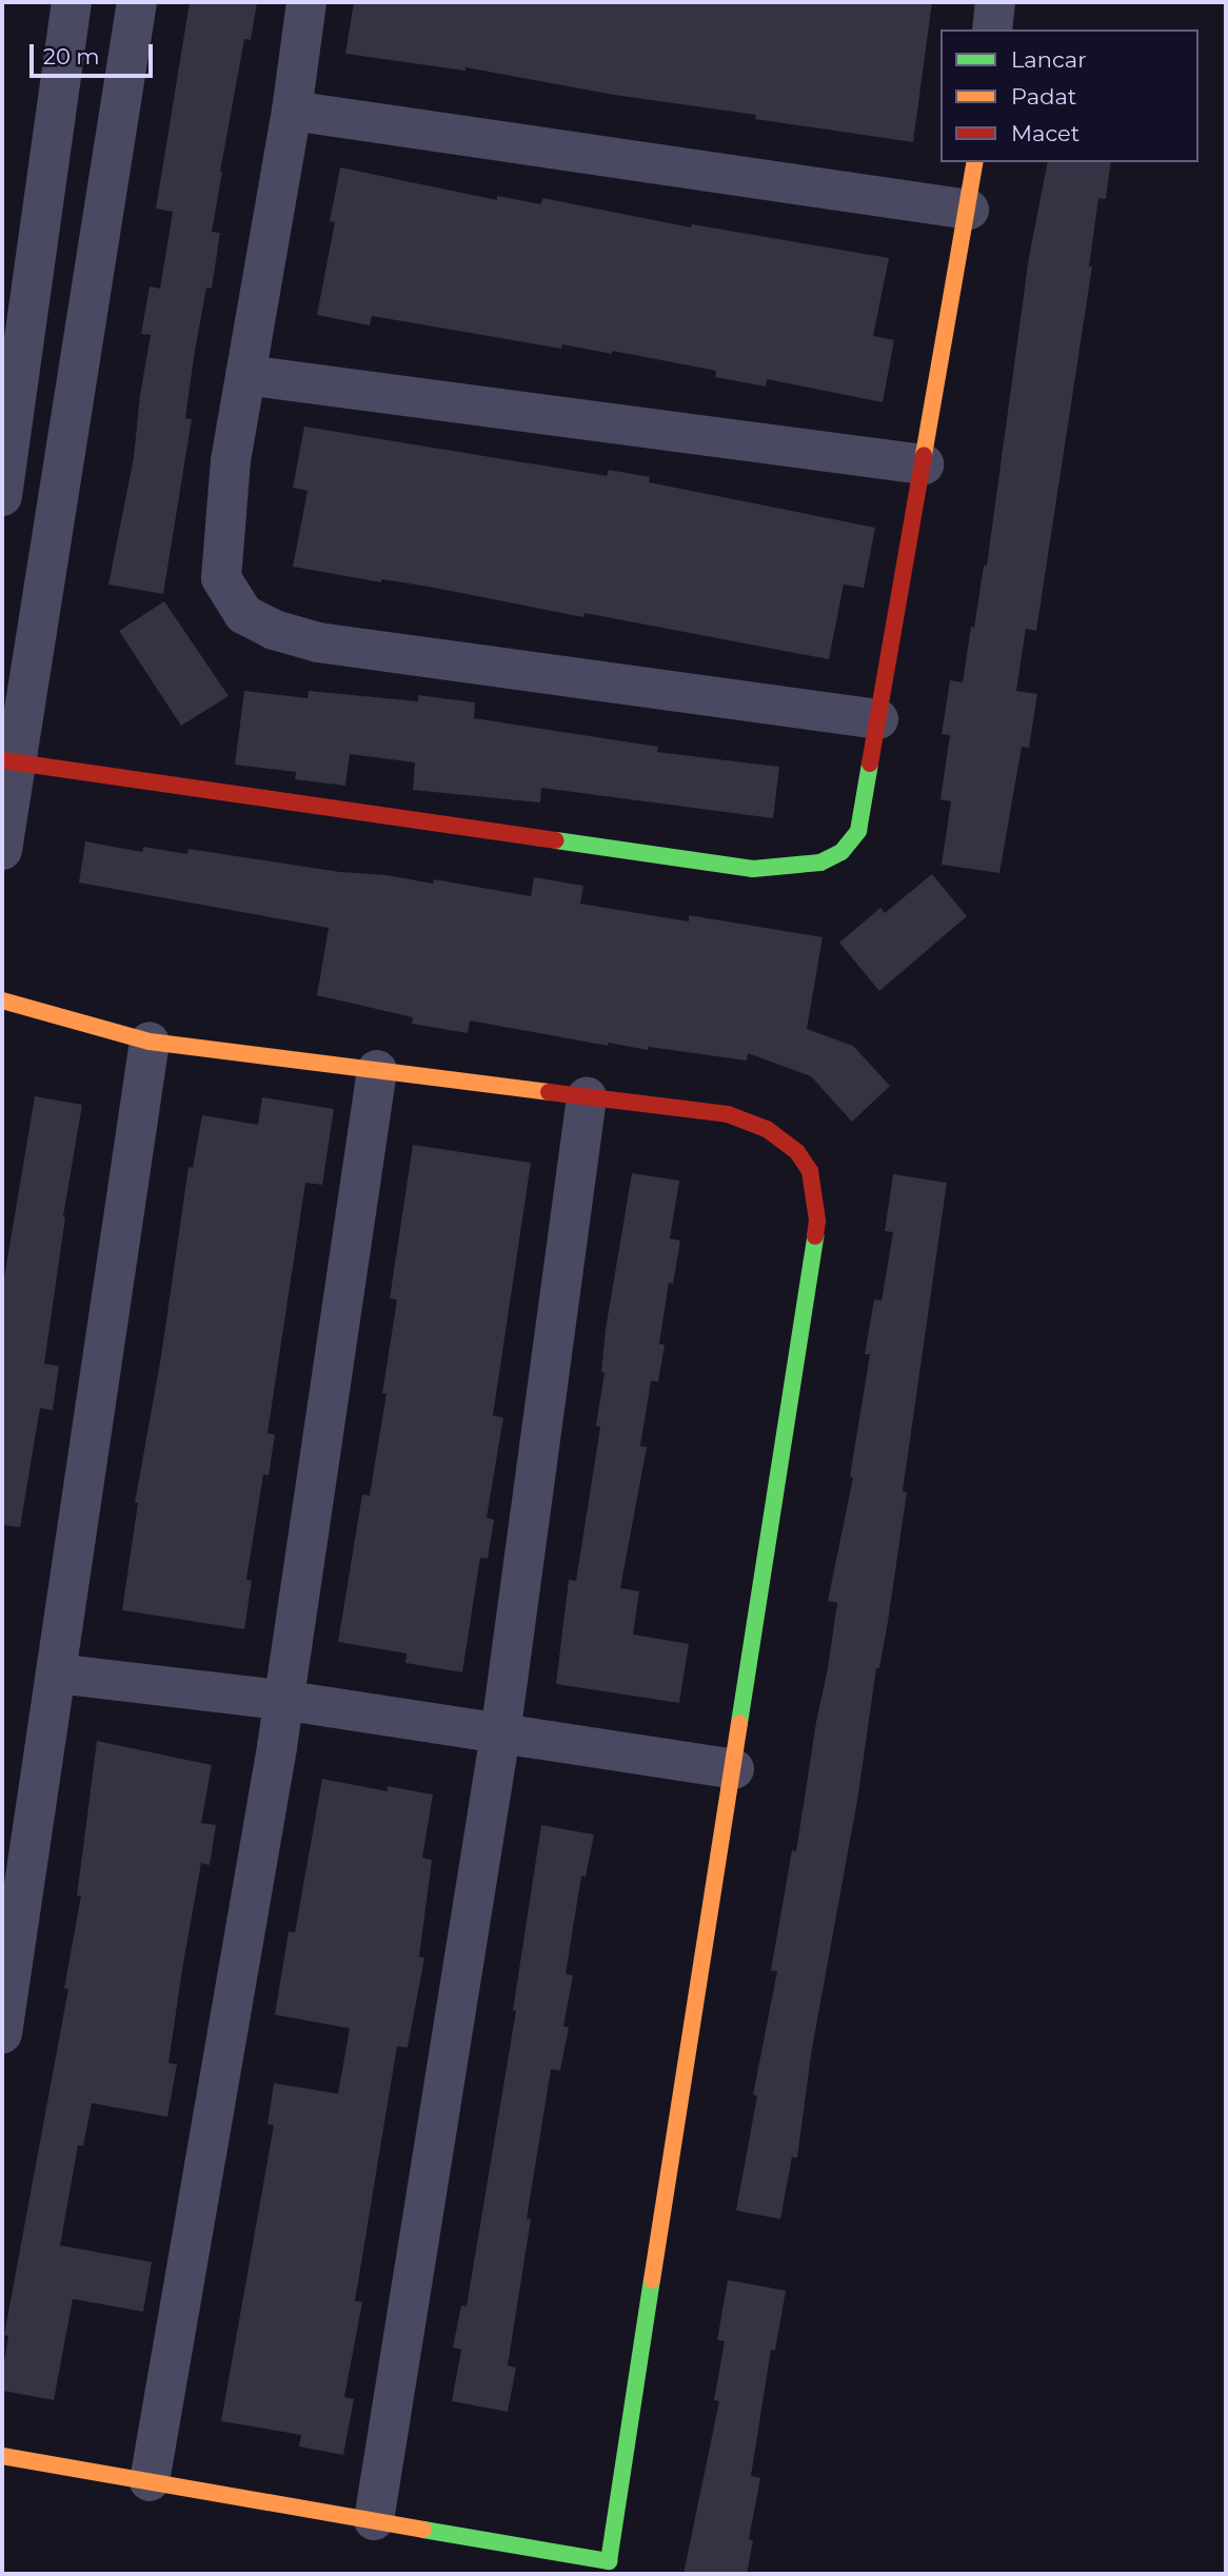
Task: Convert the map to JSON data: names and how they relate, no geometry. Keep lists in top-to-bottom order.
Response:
{
  "legend": ["Lancar", "Padat", "Macet"],
  "scale_bar": "20 m"
}
